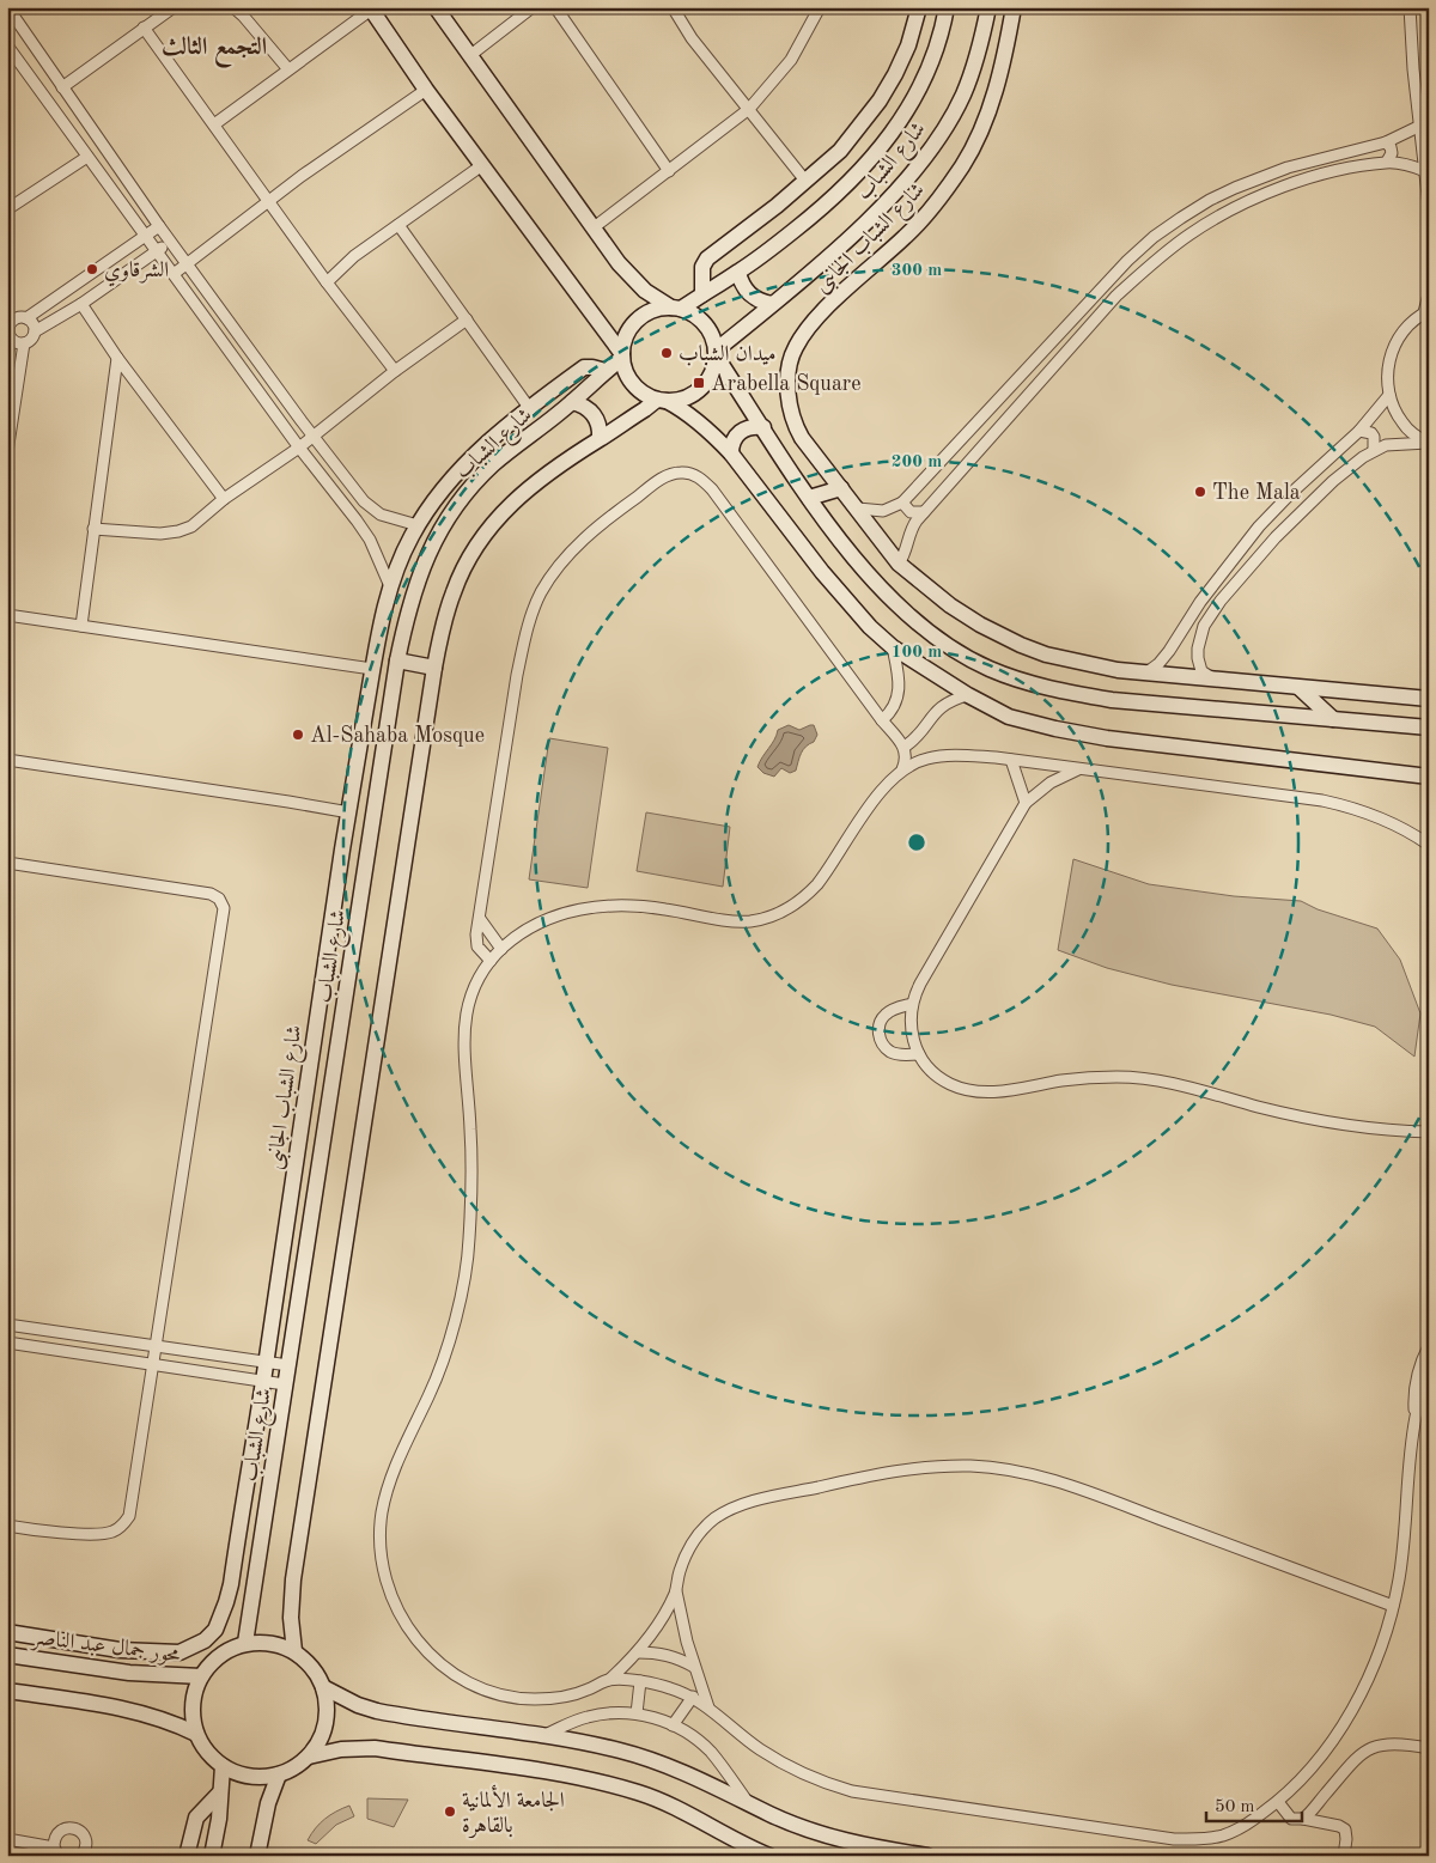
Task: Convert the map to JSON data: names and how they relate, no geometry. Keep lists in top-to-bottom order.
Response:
{
  "streets": {
    "main road": ["شارع الشباب", "شارع الشباب الجانبى", "محور جمال عبد الناصر"]
  },
  "crossings": [
    ["شارع الشباب", "شارع الشباب الجانبى"],
    ["شارع الشباب", "محور جمال عبد الناصر"]
  ],
  "districts": ["التجمع الثالث"],
  "places": {
    "other": [
      "الشرقاوي",
      "ميدان الشباب",
      "The Mala",
      "Al-Sahaba Mosque",
      "الجامعة الألمانية بالقاهرة"
    ],
    "transit": ["Arabella Square"]
  },
  "scale_bar": "50 m",
  "rings": ["300 m", "200 m", "100 m"]
}
